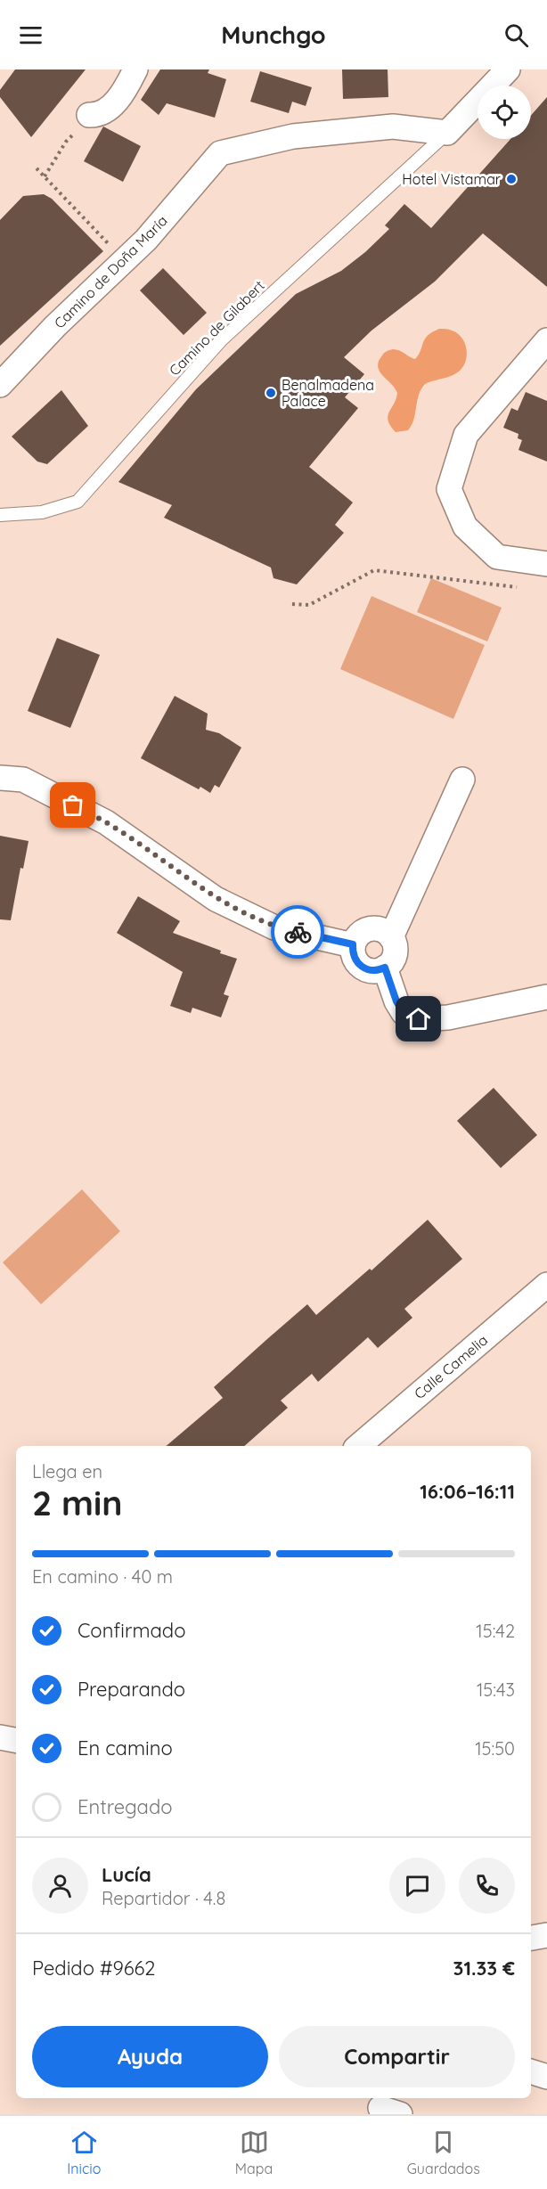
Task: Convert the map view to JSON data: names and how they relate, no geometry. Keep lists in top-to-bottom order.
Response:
{
  "streets": {
    "street": ["Camino de Doña María", "Calle Camelia"],
    "lane": ["Camino de Gilabert"]
  },
  "crossings": [
    ["Camino de Doña María", "Camino de Gilabert"]
  ],
  "places": ["Hotel Vistamar", "Benalmadena Palace"],
  "page": {
    "header": "Munchgo",
    "heading": ["2 min", "Llega en", "16:06–16:11"],
    "panel": [
      "Lucía",
      "Repartidor · 4.8",
      "Pedido #9662",
      "31.33 €"
    ],
    "bar": "En camino · 40 m",
    "list": [
      ["Confirmado", "15:42"],
      ["Preparando", "15:43"],
      ["En camino", "15:50"],
      "Entregado"
    ],
    "buttons": ["Ayuda", "Compartir"],
    "tabs": ["Inicio", "Mapa", "Guardados"]
  }
}
